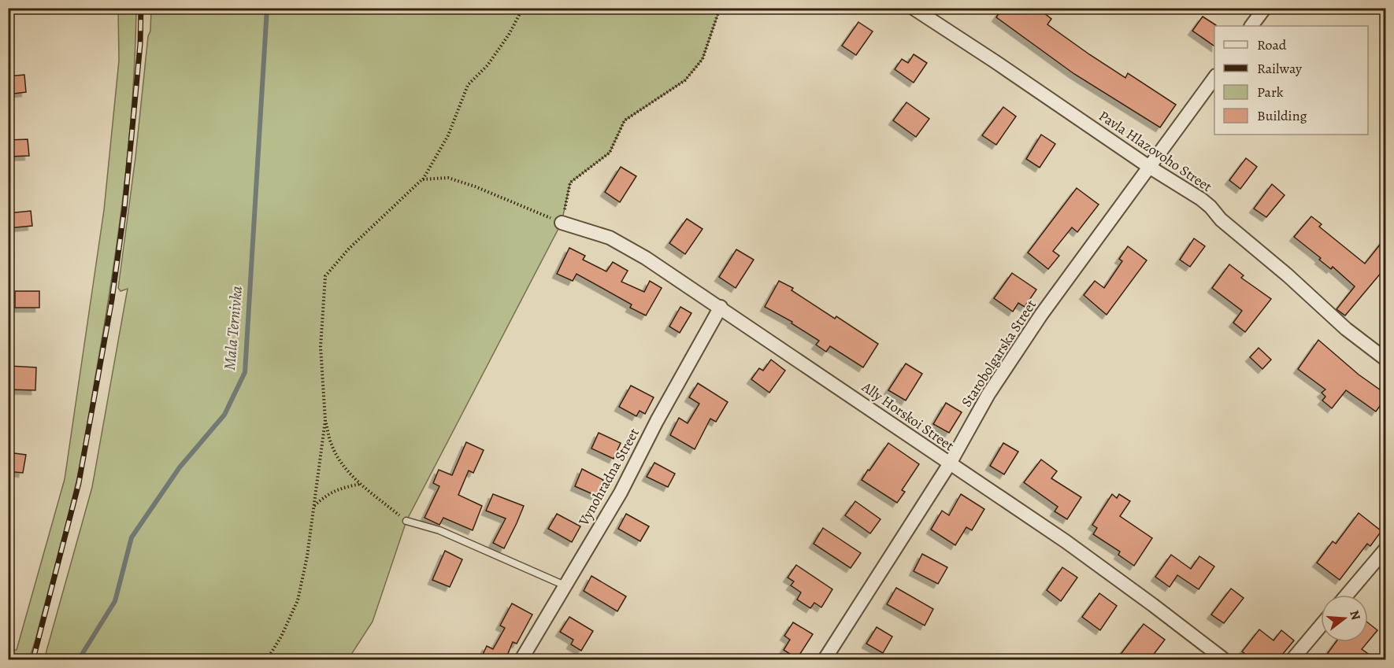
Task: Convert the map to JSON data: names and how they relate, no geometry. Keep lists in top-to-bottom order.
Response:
{
  "streets": {
    "street": [
      "Pavla Hlazovoho Street",
      "Starobolgarska Street",
      "Ally Horskoi Street",
      "Vynohradna Street"
    ]
  },
  "crossings": [
    ["Pavla Hlazovoho Street", "Starobolgarska Street"],
    ["Starobolgarska Street", "Ally Horskoi Street"],
    ["Ally Horskoi Street", "Vynohradna Street"]
  ],
  "water": ["Mala Ternivka"],
  "legend": [
    "Road",
    "Railway",
    "Park",
    "Building"
  ],
  "north": "right"
}
